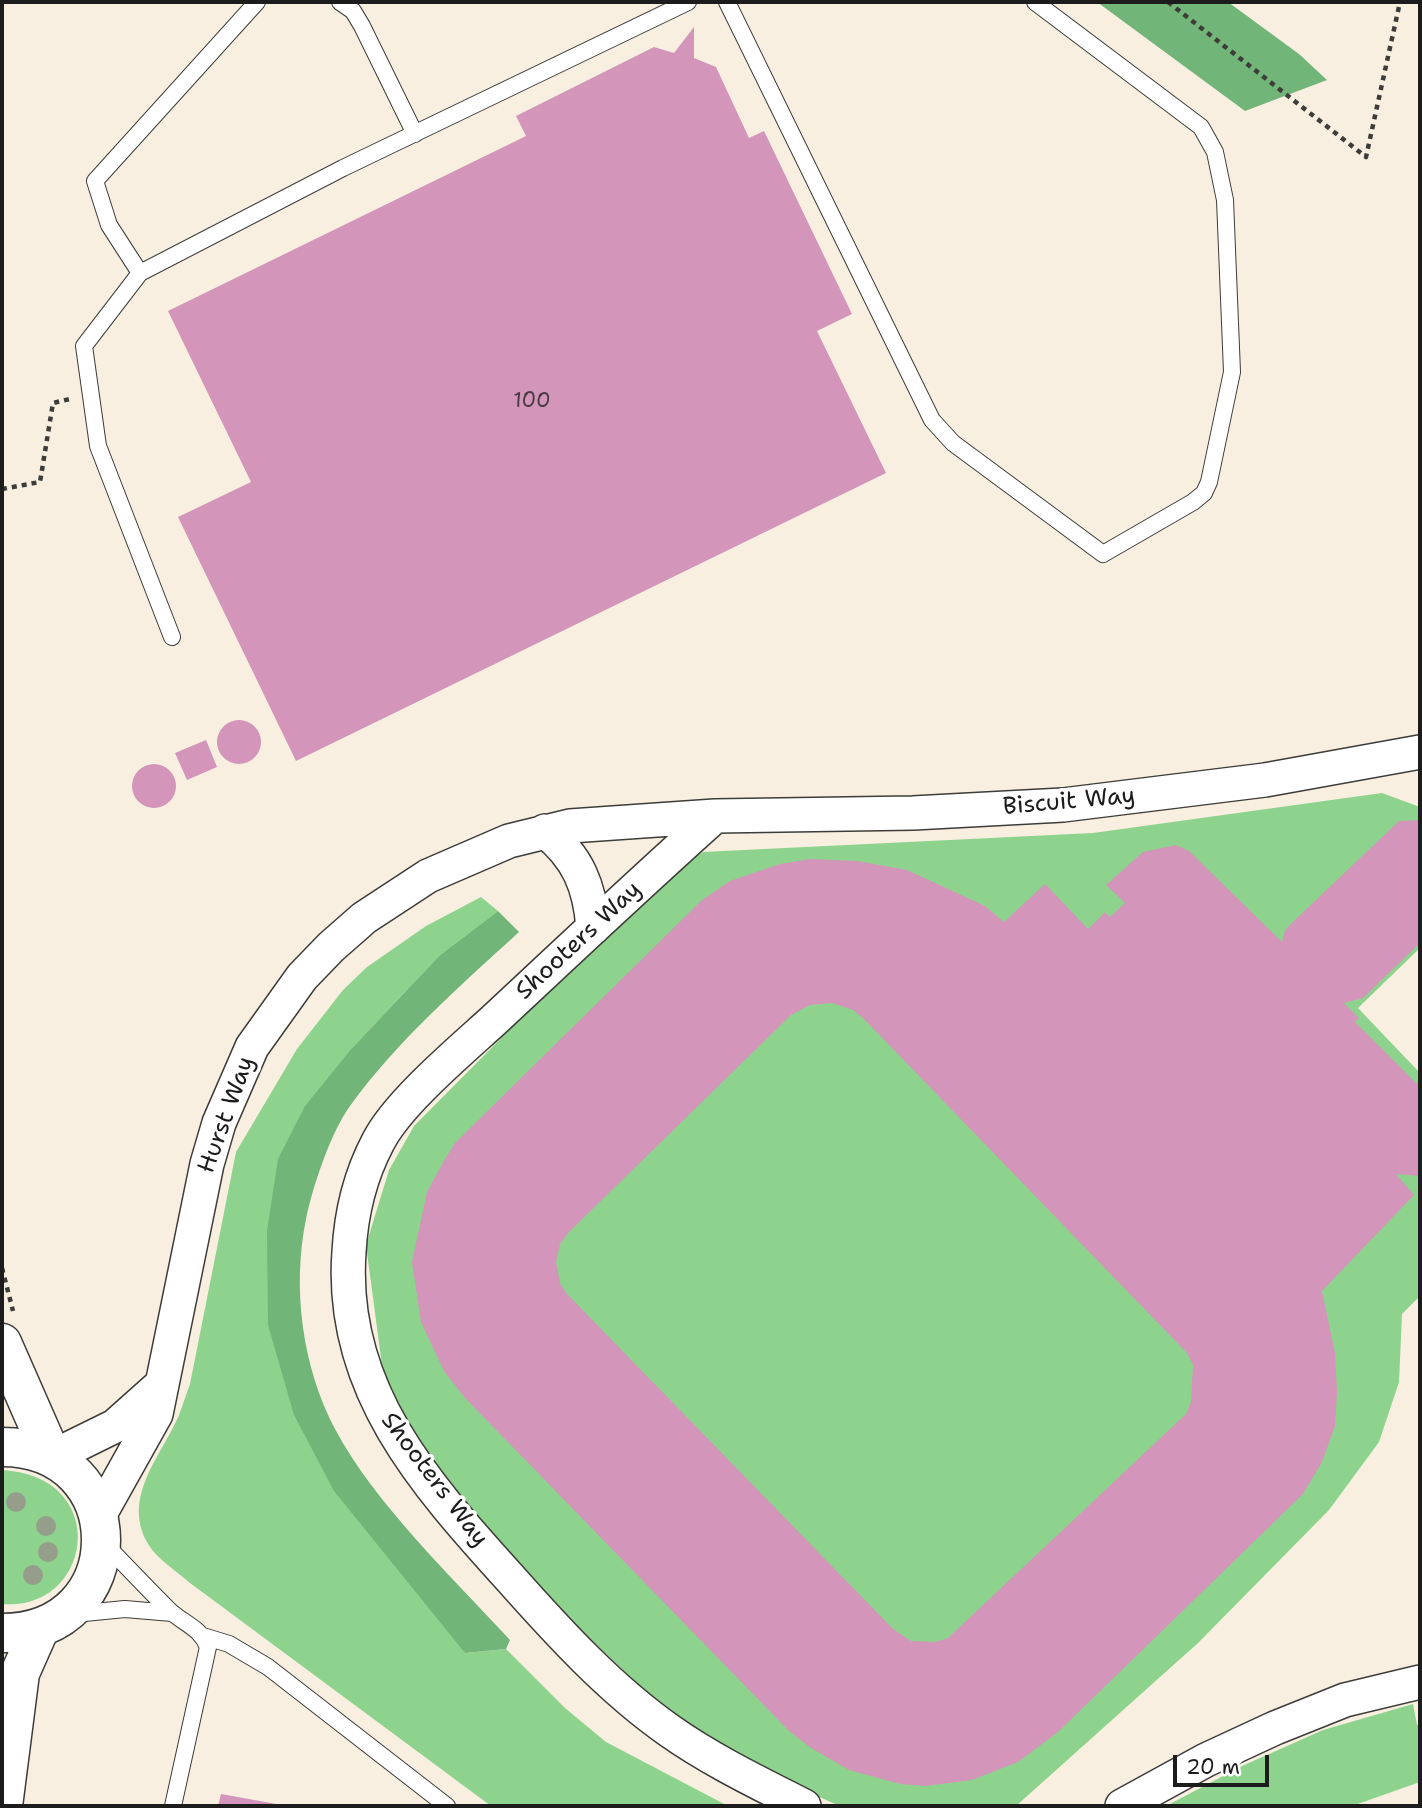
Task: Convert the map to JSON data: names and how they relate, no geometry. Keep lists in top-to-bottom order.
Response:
{
  "streets": {
    "street": ["Biscuit Way", "Shooters Way", "Hurst Way"]
  },
  "crossings": [
    ["Biscuit Way", "Shooters Way"],
    ["Biscuit Way", "Hurst Way"],
    ["Shooters Way", "Hurst Way"]
  ],
  "house_numbers": ["100"],
  "scale_bar": "20 m"
}
